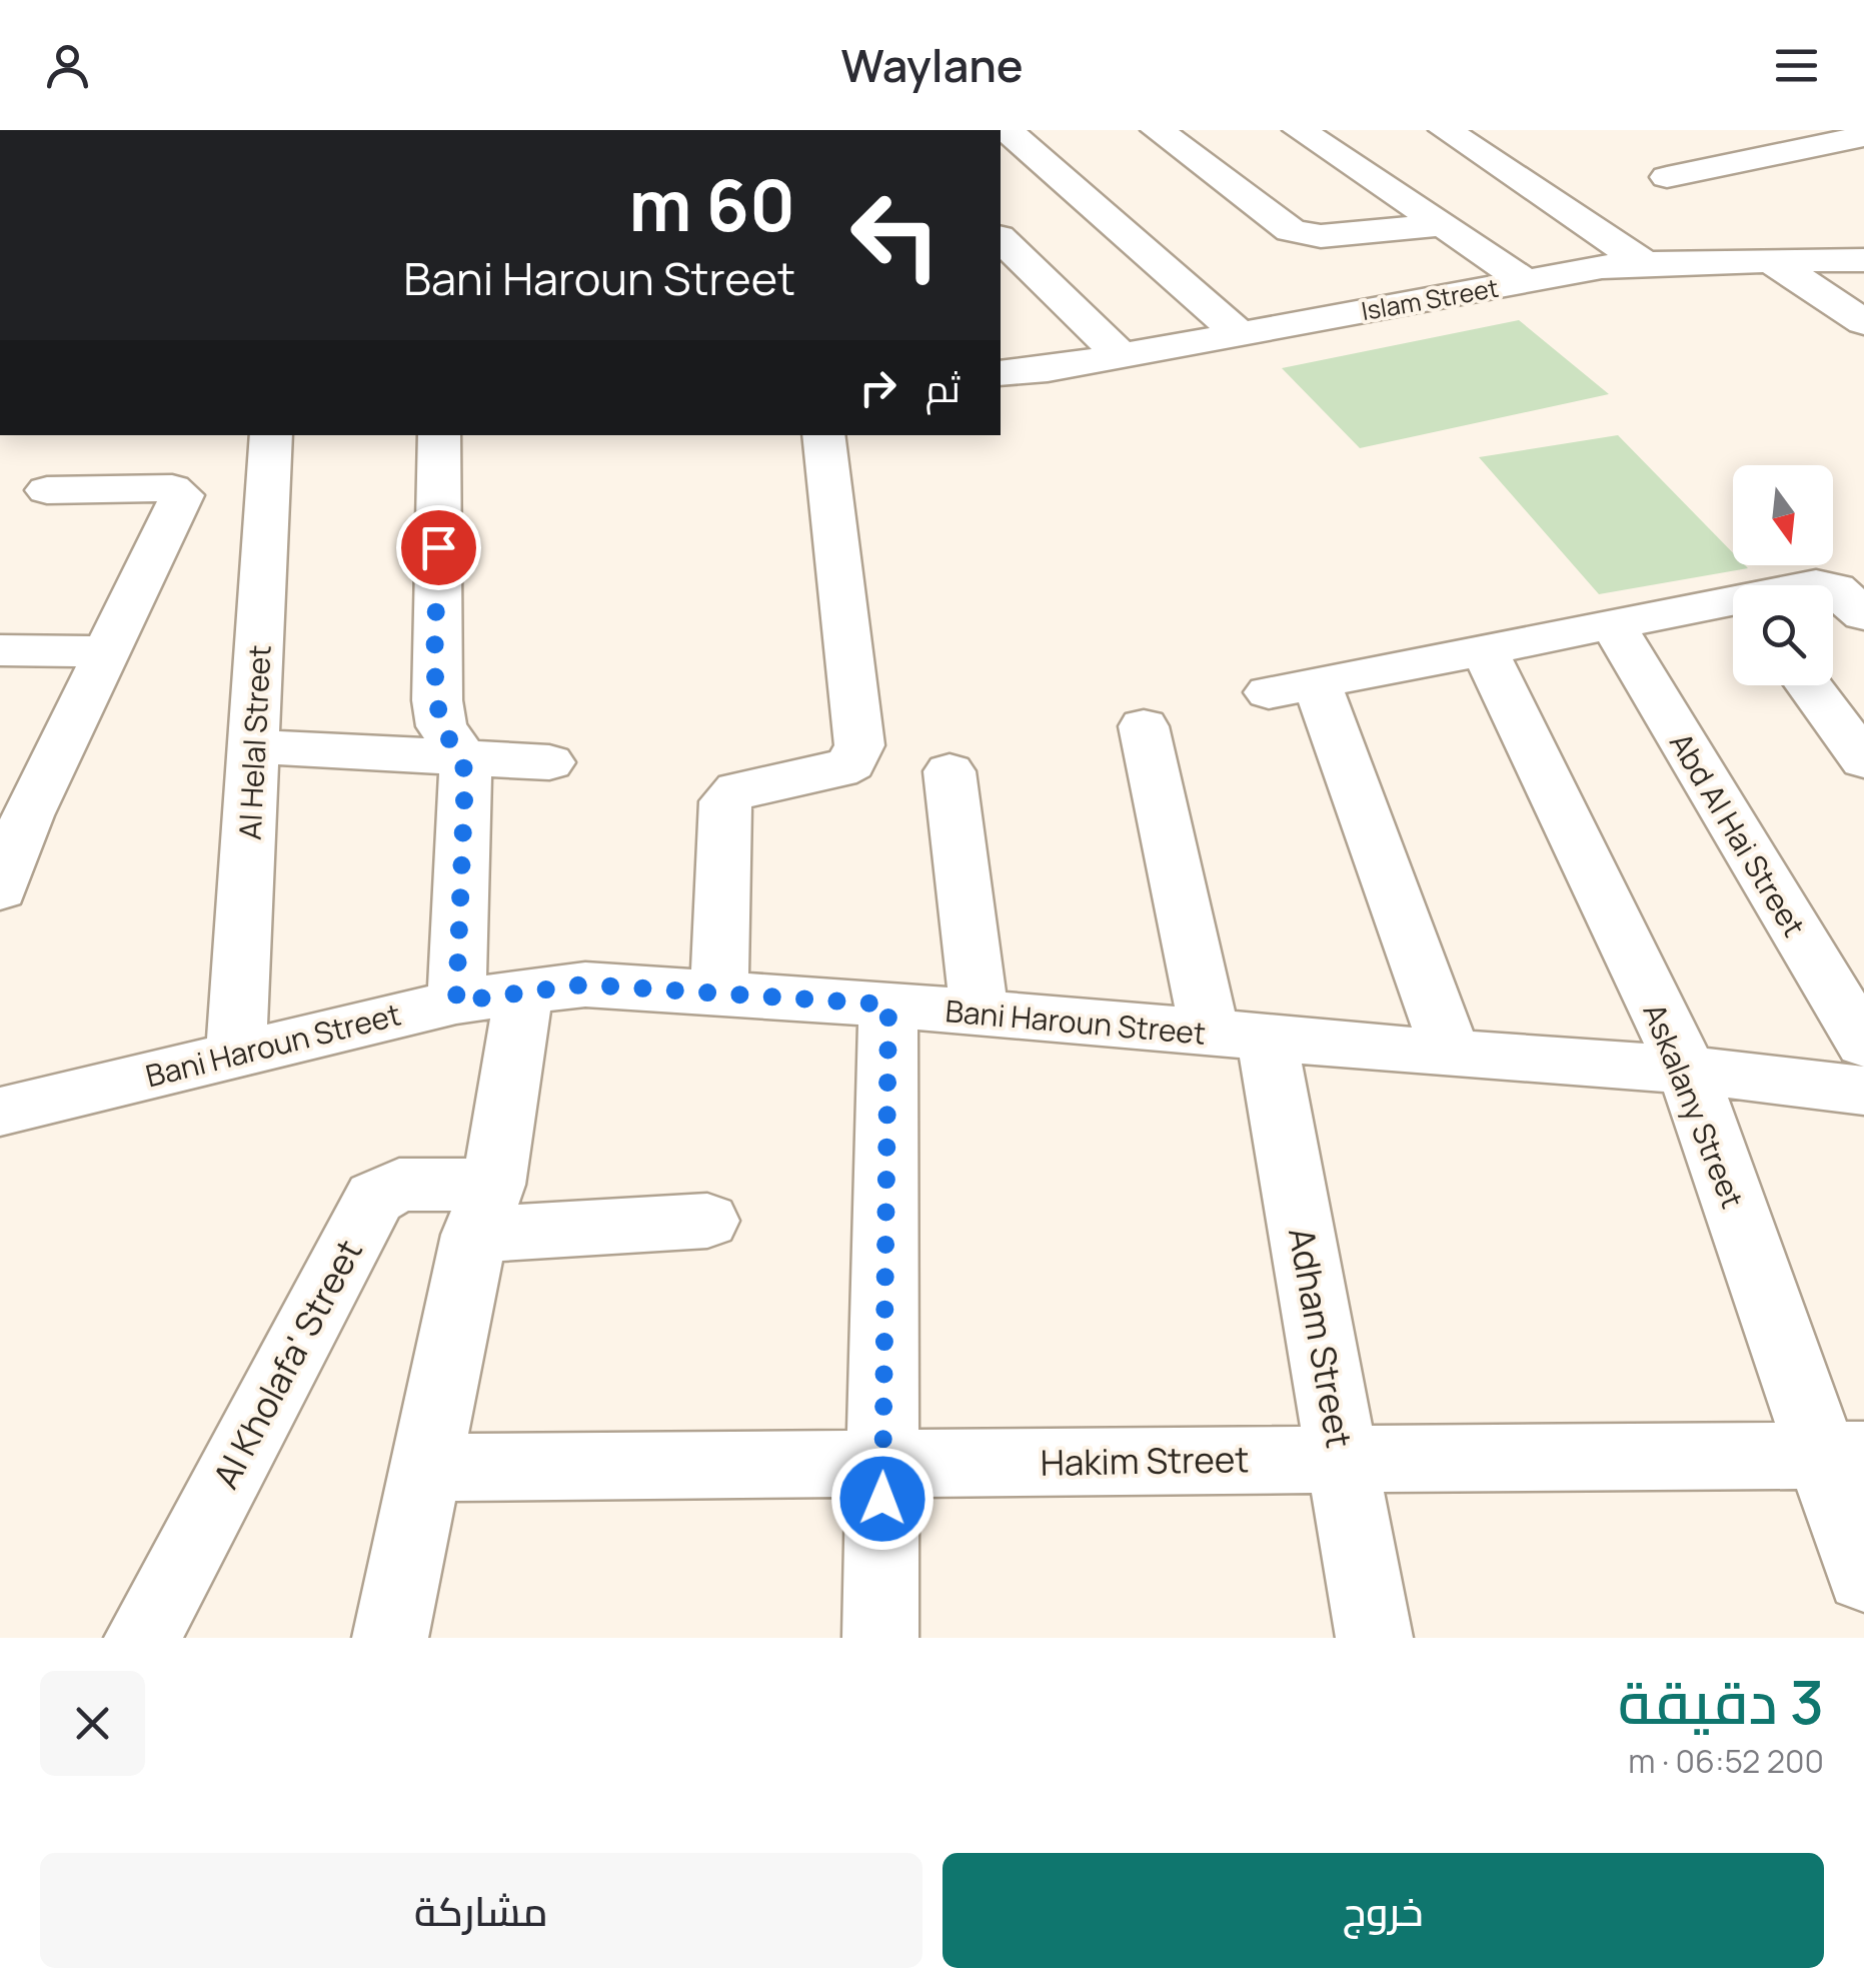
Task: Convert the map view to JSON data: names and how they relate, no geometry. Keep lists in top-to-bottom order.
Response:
{
  "streets": {
    "street": [
      "Islam Street",
      "Al Helal Street",
      "Abd Al Hai Street",
      "Bani Haroun Street",
      "Askalany Street",
      "Adham Street",
      "Al Kholafa' Street",
      "Hakim Street"
    ]
  },
  "crossings": [
    ["Al Helal Street", "Bani Haroun Street"],
    ["Bani Haroun Street", "Askalany Street"],
    ["Bani Haroun Street", "Adham Street"],
    ["Askalany Street", "Hakim Street"],
    ["Adham Street", "Hakim Street"]
  ],
  "north": "bottom",
  "page": {
    "header": "Waylane",
    "turn": ["60 m", "Bani Haroun Street"],
    "then": "ثم",
    "heading": ["3 دقيقة", "200 m · 06:52"],
    "buttons": ["خروج", "مشاركة"]
  }
}
